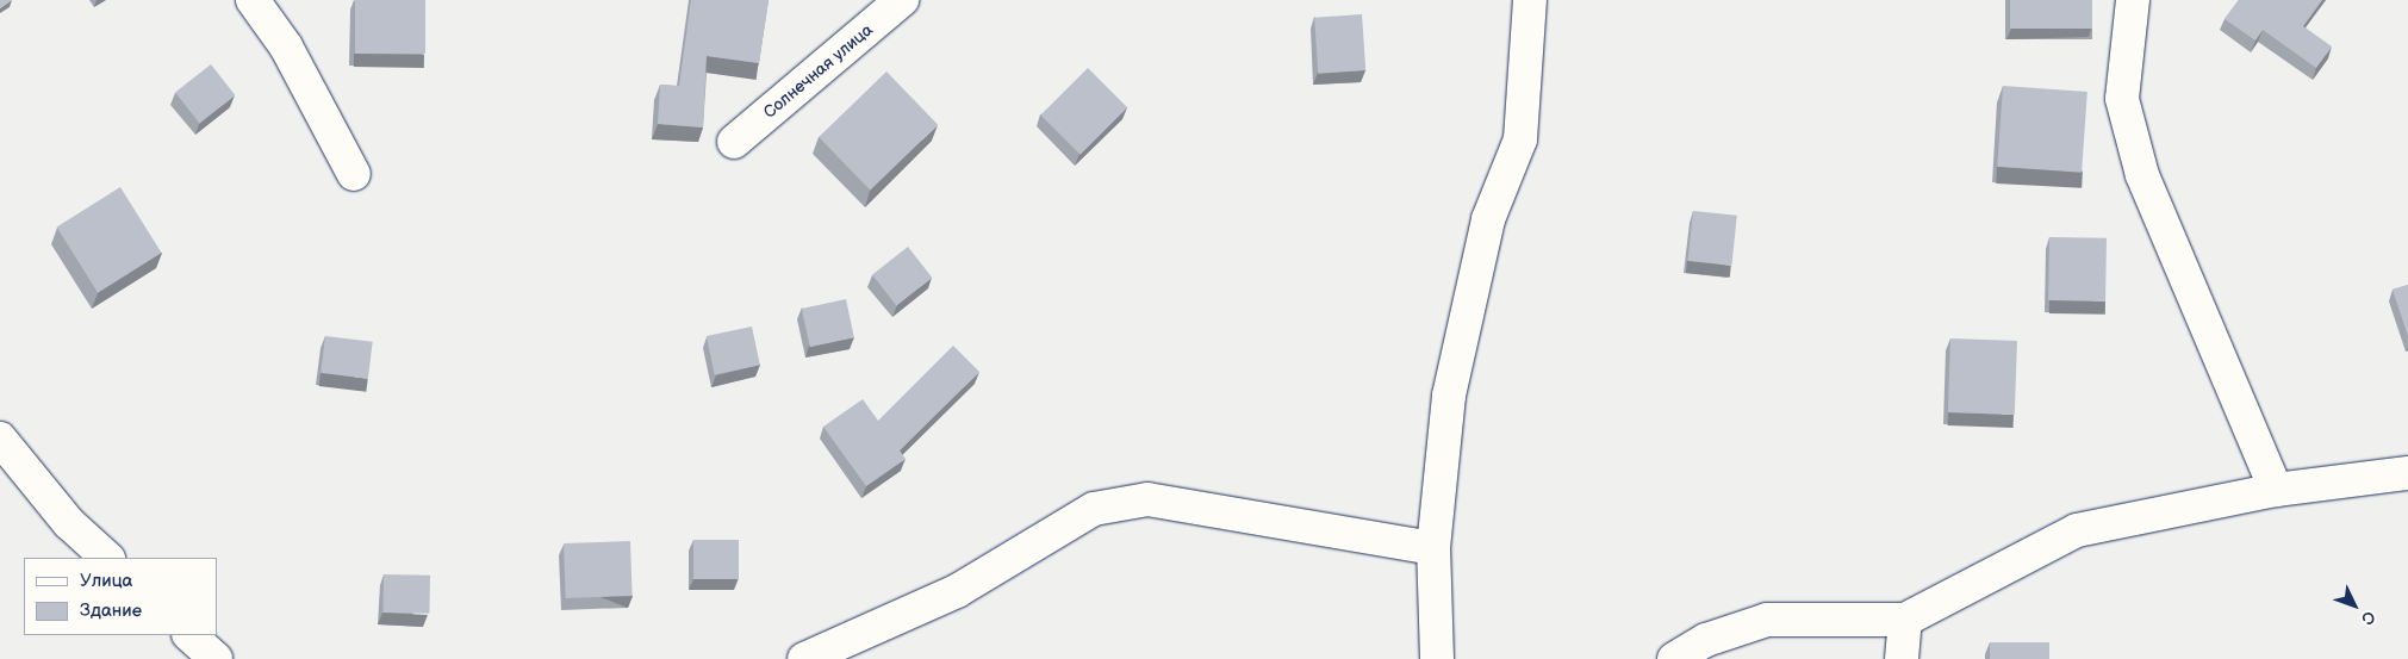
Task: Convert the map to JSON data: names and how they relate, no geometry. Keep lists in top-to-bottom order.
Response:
{
  "streets": {
    "street": ["Солнечная улица"]
  },
  "legend": ["Улица", "Здание"],
  "north": "bottom right"
}
